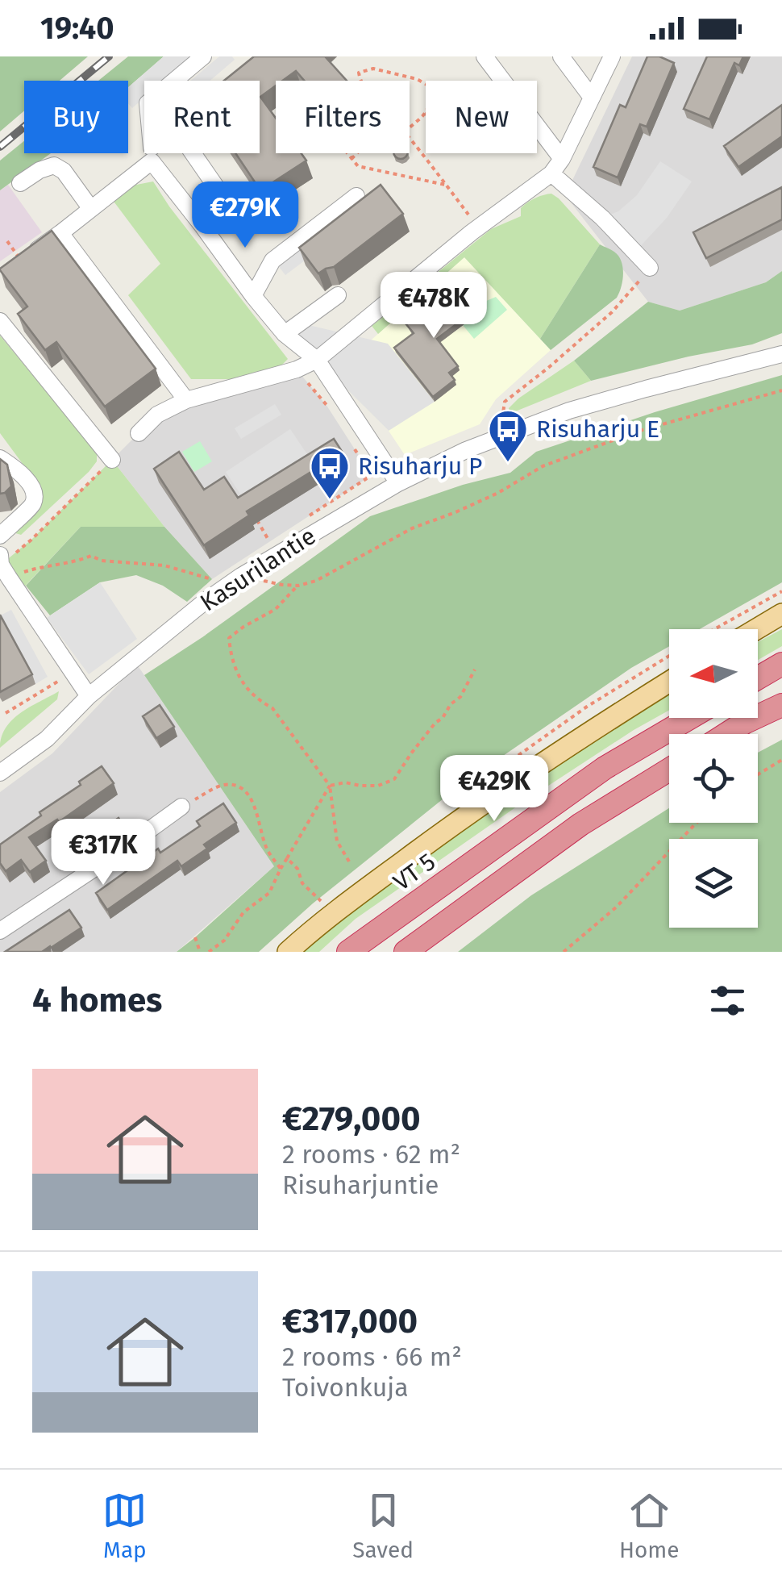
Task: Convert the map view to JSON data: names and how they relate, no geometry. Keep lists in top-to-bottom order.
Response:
{
  "streets": {
    "highway": ["VT 5"],
    "street": ["Kasurilantie"]
  },
  "places": {
    "bus stop": ["Risuharju E", "Risuharju P"]
  },
  "north": "left",
  "page": {
    "status": "19:40",
    "chip": [
      "Buy",
      "Rent",
      "Filters",
      "New"
    ],
    "price": [
      "€279K",
      "€478K",
      "€429K",
      "€317K"
    ],
    "heading": "4 homes",
    "list": [
      {
        "name": "€279,000",
        "note": "2 rooms · 62 m² · Risuharjuntie"
      },
      {
        "name": "€317,000",
        "note": "2 rooms · 66 m² · Toivonkuja"
      }
    ],
    "tabs": ["Map", "Saved", "Home"]
  }
}
